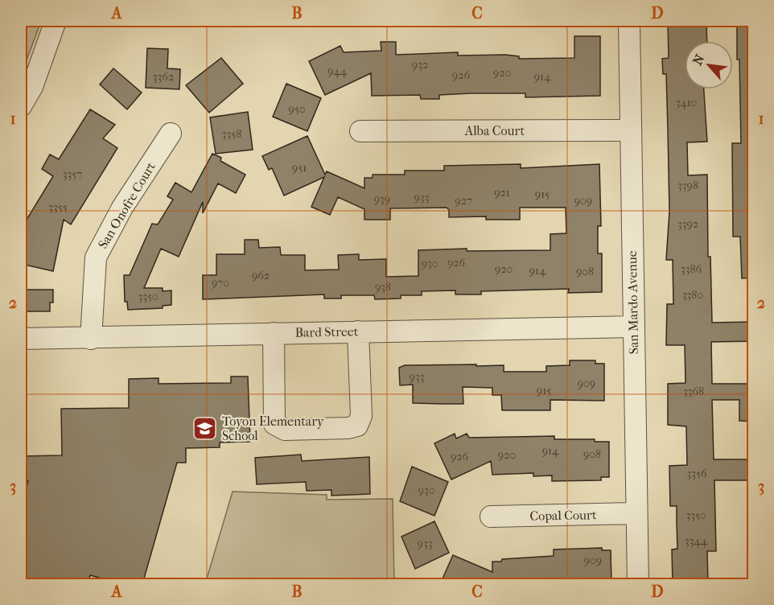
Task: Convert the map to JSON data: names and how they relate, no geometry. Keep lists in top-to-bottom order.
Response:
{
  "streets": {
    "street": [
      "Alba Court",
      "San Onofre Court",
      "San Mardo Avenue",
      "Bard Street",
      "Copal Court"
    ]
  },
  "crossings": [
    ["Alba Court", "San Mardo Avenue"],
    ["San Onofre Court", "Bard Street"],
    ["San Mardo Avenue", "Bard Street"],
    ["San Mardo Avenue", "Copal Court"]
  ],
  "places": {
    "school or university": ["Toyon Elementary School"]
  },
  "house_numbers": [
    "932",
    "944",
    "920",
    "926",
    "3362",
    "914",
    "3410",
    "950",
    "3358",
    "951",
    "3357",
    "3398",
    "921",
    "915",
    "933",
    "939",
    "927",
    "909",
    "3355",
    "3392",
    "926",
    "930",
    "920",
    "3386",
    "914",
    "908",
    "962",
    "970",
    "938",
    "3380",
    "3350",
    "933",
    "909",
    "915",
    "3368",
    "914",
    "908",
    "920",
    "926",
    "3356",
    "930",
    "3350",
    "3344",
    "933",
    "909"
  ],
  "north": "top left",
  "grid": {
    "columns": [
      "A",
      "B",
      "C",
      "D"
    ],
    "rows": ["1", "2", "3"]
  }
}
